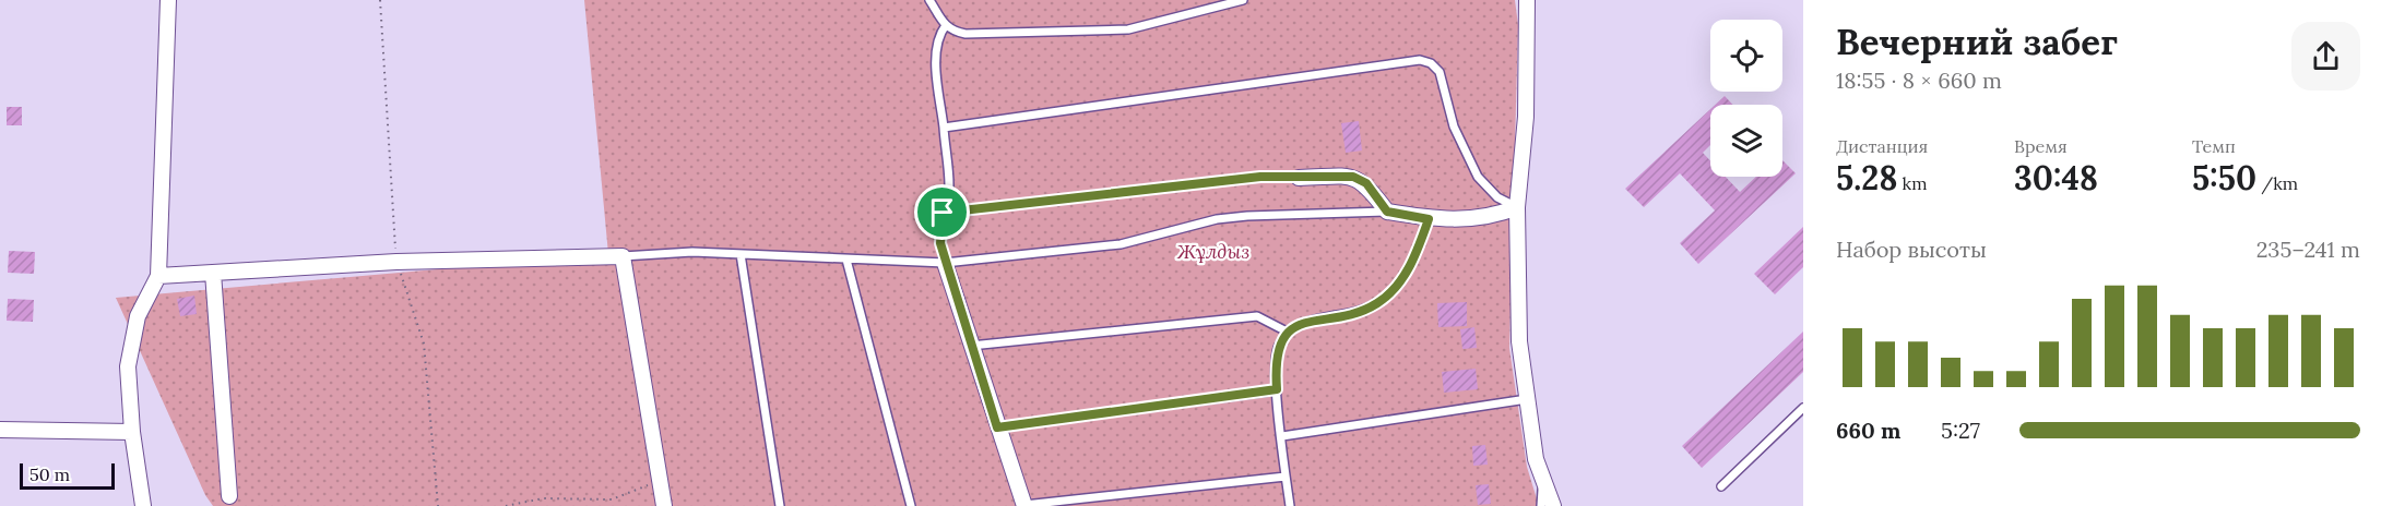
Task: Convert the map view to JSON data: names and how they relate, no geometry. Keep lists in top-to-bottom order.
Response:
{
  "parks": ["Жұлдыз"],
  "scale_bar": "50 m",
  "page": {
    "heading": ["Вечерний забег", "18:55 · 8 × 660 m"],
    "stats": [
      ["Дистанция", "5.28 km"],
      ["Время", "30:48"],
      ["Темп", "5:50 /km"]
    ],
    "chart": ["Набор высоты", "235–241 m"],
    "list": [
      {
        "name": "660 m",
        "note": "5:27"
      }
    ],
    "scale": "50 m"
  }
}
